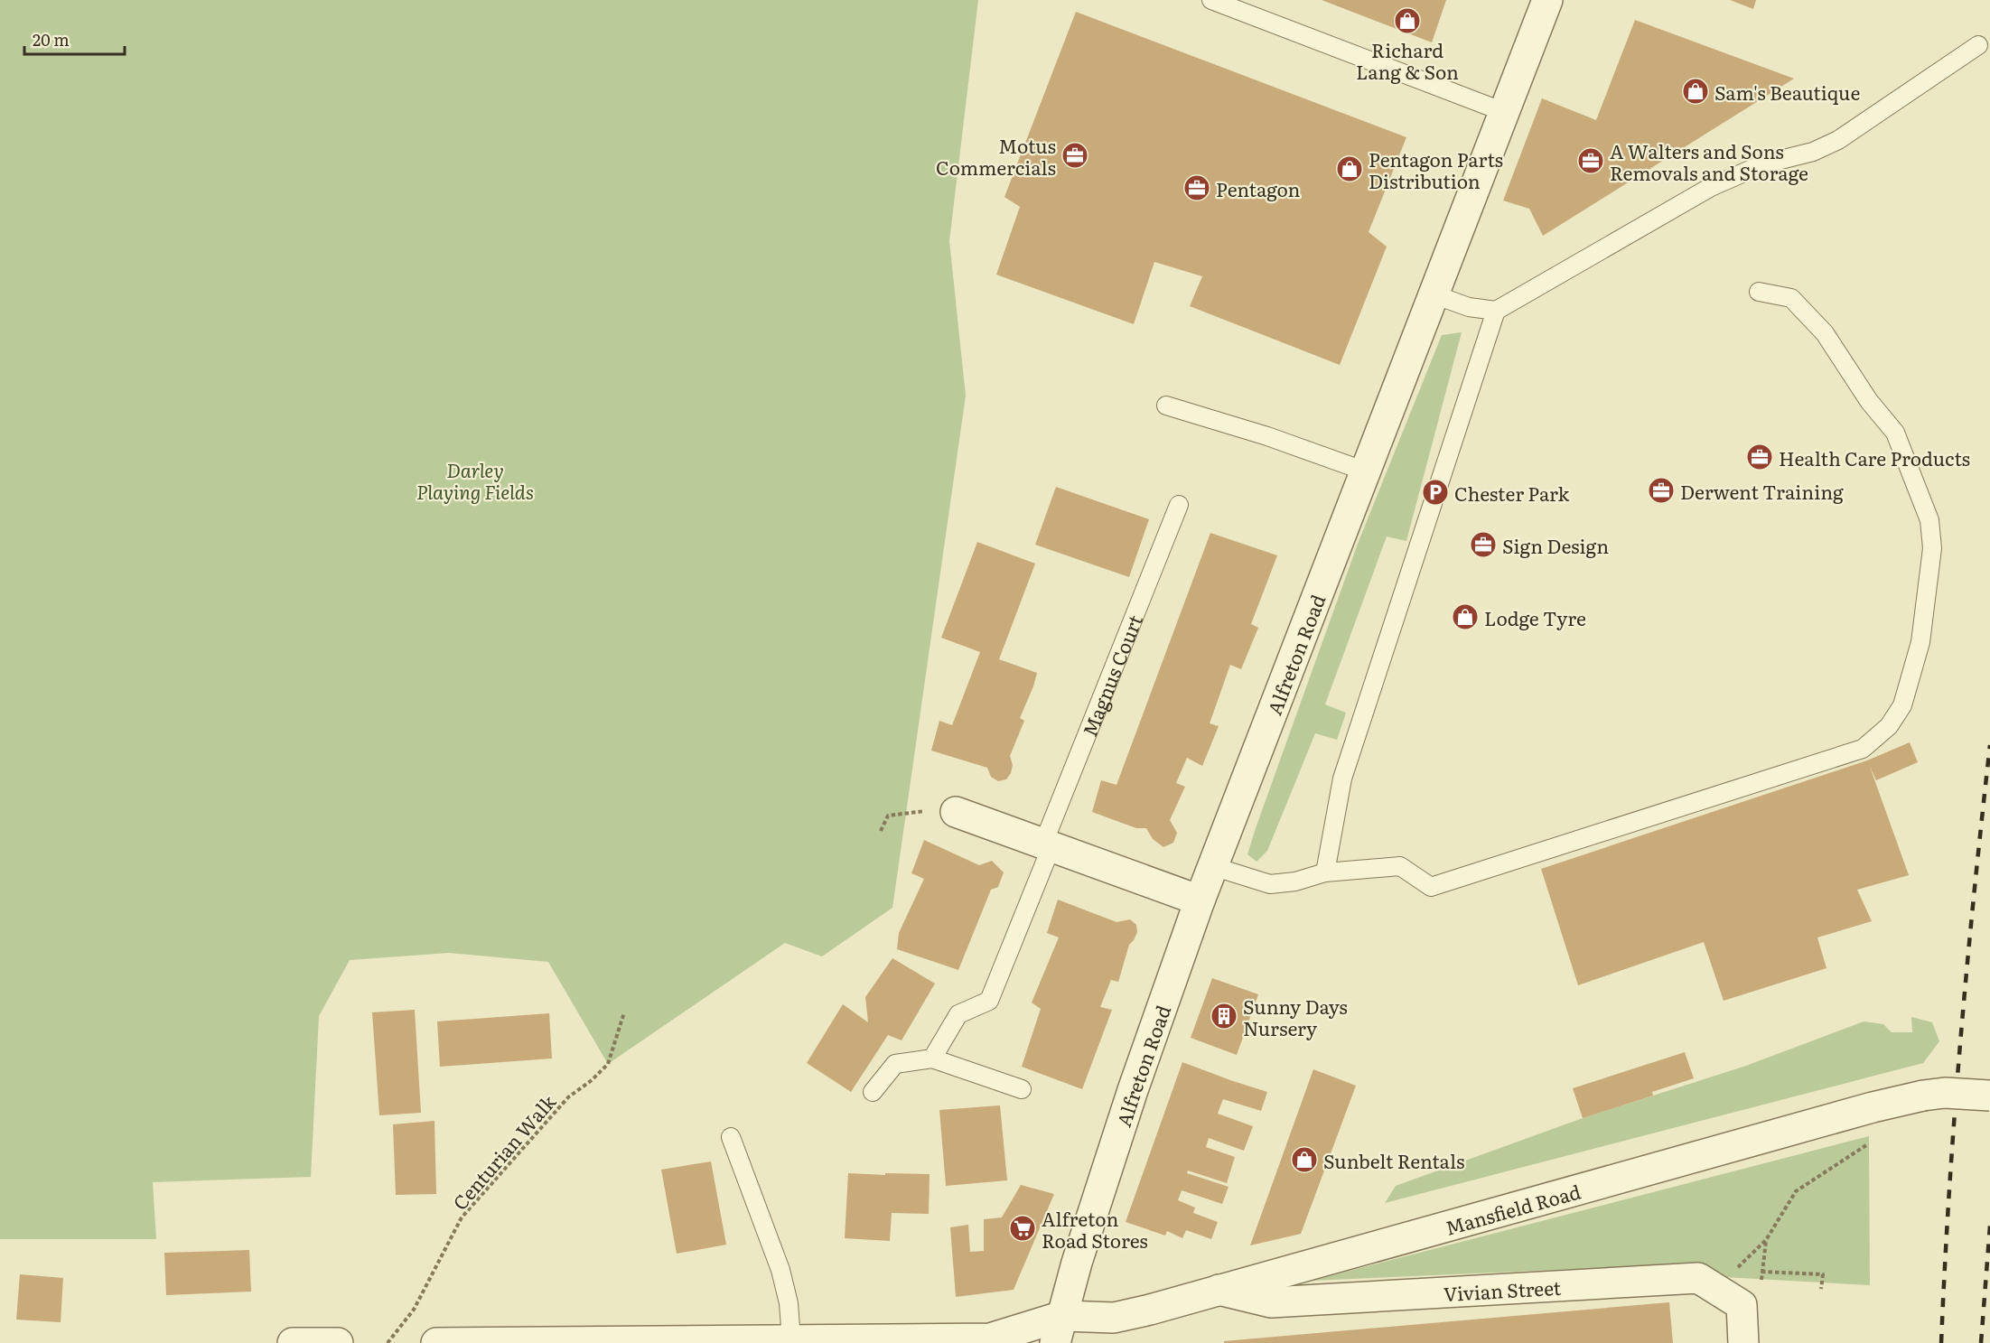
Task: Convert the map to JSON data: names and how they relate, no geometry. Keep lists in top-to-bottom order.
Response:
{
  "streets": {
    "street": ["Alfreton Road", "Mansfield Road", "Vivian Street"],
    "lane": ["Magnus Court"],
    "path": ["Centurian Walk"]
  },
  "crossings": [
    ["Alfreton Road", "Mansfield Road"],
    ["Mansfield Road", "Vivian Street"]
  ],
  "parks": ["Darley Playing Fields"],
  "places": {
    "shop": [
      "Richard Lang & Son",
      "Sam's Beautique",
      "Pentagon Parts Distribution",
      "Lodge Tyre",
      "Sunbelt Rentals"
    ],
    "office": [
      "Motus Commercials",
      "A Walters and Sons Removals and Storage",
      "Pentagon",
      "Health Care Products",
      "Derwent Training",
      "Sign Design"
    ],
    "parking": ["Chester Park"],
    "building": ["Sunny Days Nursery"],
    "supermarket": ["Alfreton Road Stores"]
  },
  "scale_bar": "20 m"
}
